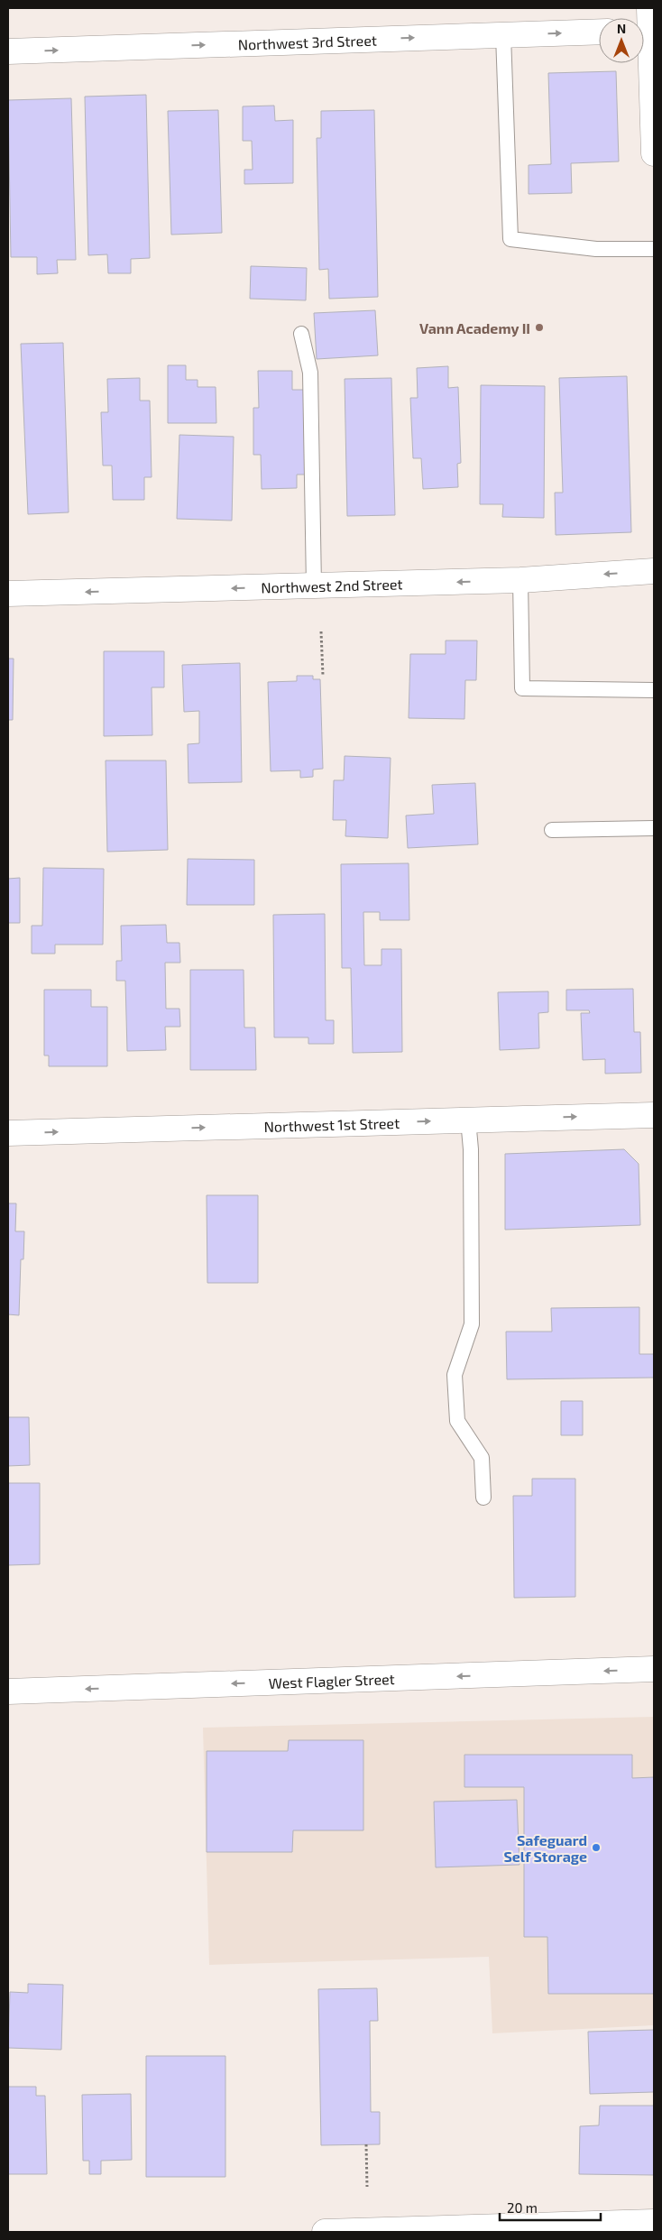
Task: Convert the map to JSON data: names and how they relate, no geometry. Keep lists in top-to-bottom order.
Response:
{
  "streets": {
    "street": [
      "Northwest 3rd Street",
      "Northwest 2nd Street",
      "Northwest 1st Street",
      "West Flagler Street"
    ]
  },
  "one_way": [
    "Northwest 3rd Street",
    "Northwest 2nd Street",
    "Northwest 1st Street",
    "West Flagler Street"
  ],
  "places": ["Vann Academy II", "Safeguard Self Storage"],
  "scale_bar": "20 m",
  "north": "top"
}
